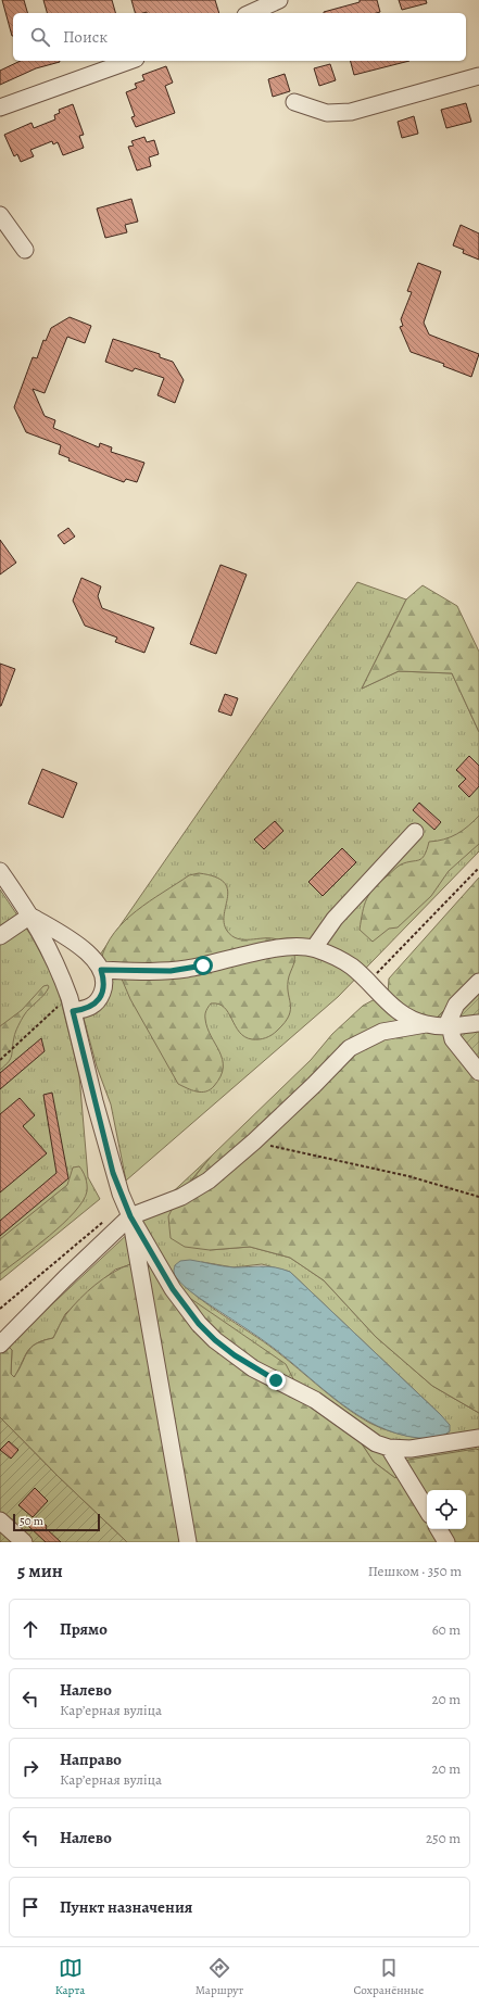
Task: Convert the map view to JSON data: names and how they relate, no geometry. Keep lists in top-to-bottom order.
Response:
{
  "scale_bar": "50 m",
  "page": {
    "search": "Поиск",
    "scale": "50 m",
    "heading": ["5 мин", "Пешком · 350 m"],
    "list": [
      ["Прямо", "60 m"],
      ["Налево", "Карʼерная вуліца", "20 m"],
      ["Направо", "Карʼерная вуліца", "20 m"],
      ["Налево", "250 m"],
      "Пункт назначения"
    ],
    "nav": ["Карта", "Маршрут", "Сохранённые"]
  }
}
